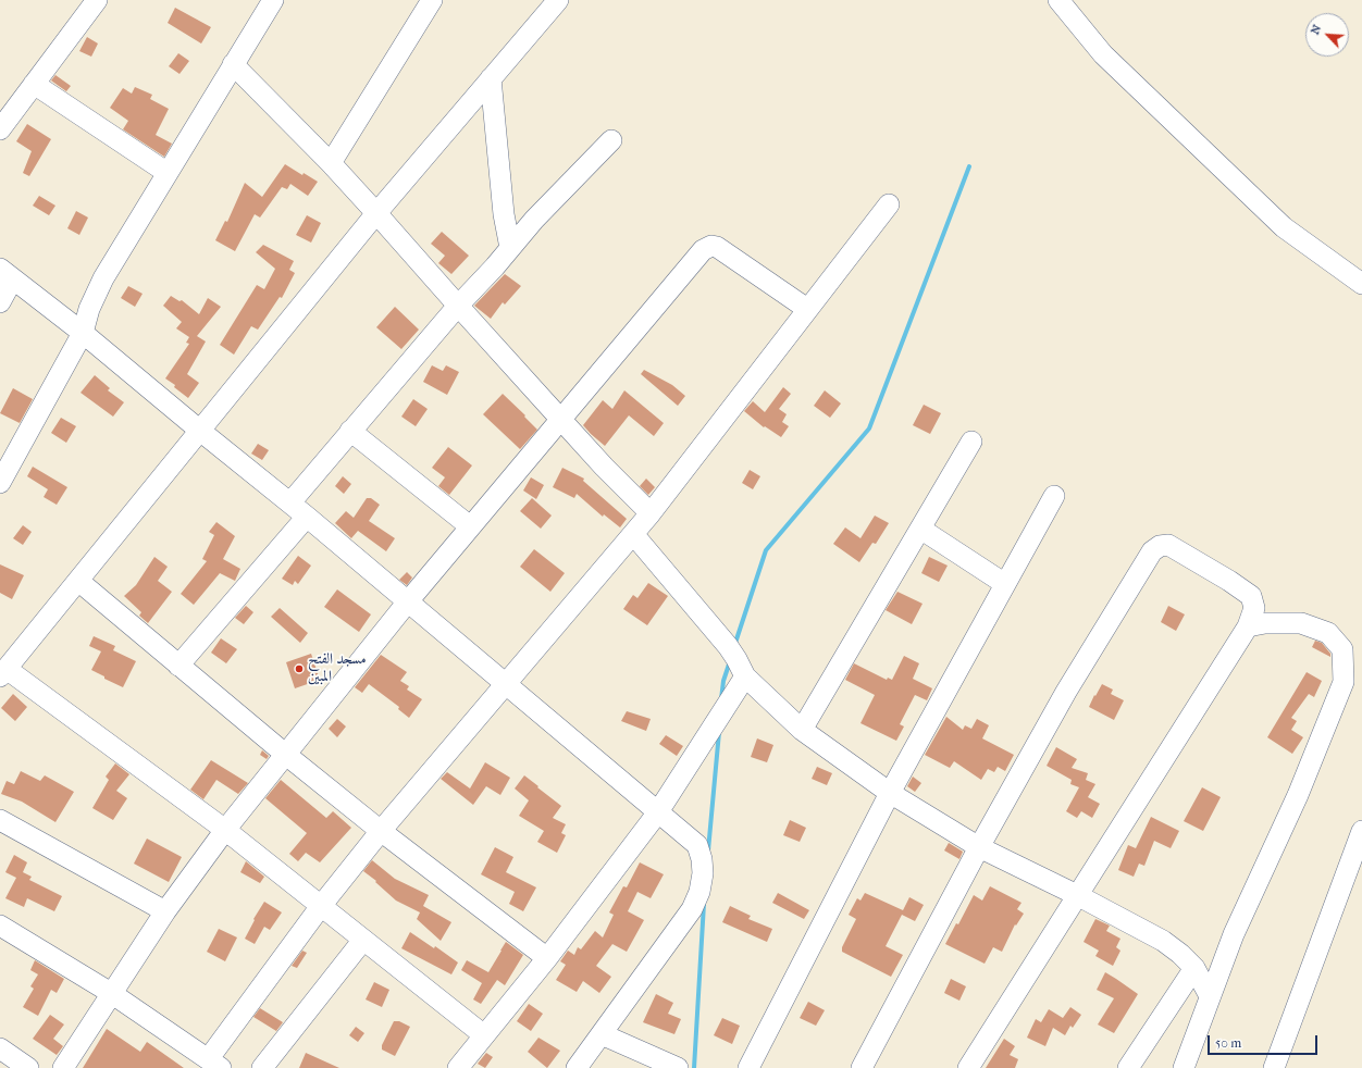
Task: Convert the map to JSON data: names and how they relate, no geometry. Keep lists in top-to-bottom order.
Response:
{
  "places": ["مسجد الفتح المبين"],
  "scale_bar": "50 m",
  "north": "top left"
}
